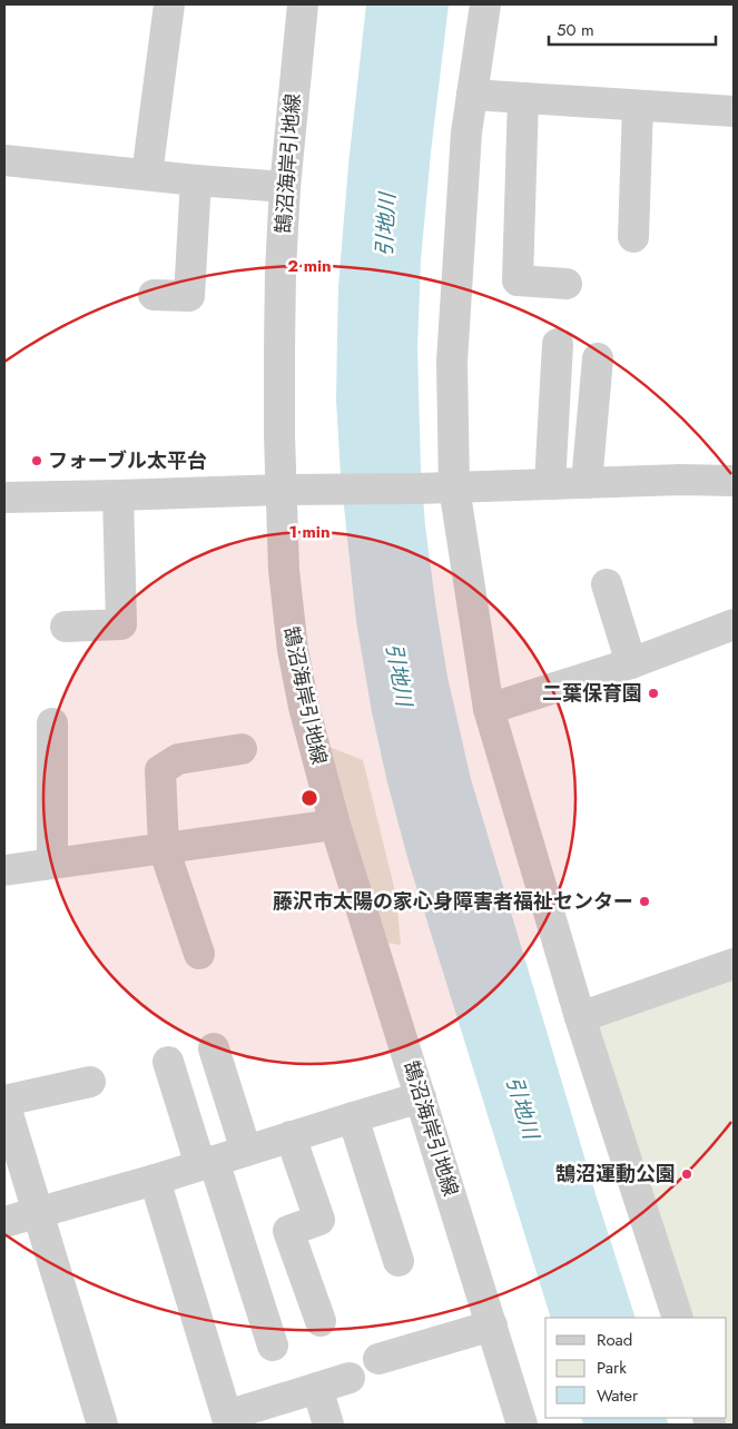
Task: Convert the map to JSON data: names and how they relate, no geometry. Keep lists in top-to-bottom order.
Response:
{
  "streets": {
    "street": ["鵠沼海岸引地線"]
  },
  "water": ["引地川"],
  "places": [
    "フォーブル太平台",
    "二葉保育園",
    "藤沢市太陽の家心身障害者福祉センター",
    "鵠沼運動公園"
  ],
  "legend": ["Road", "Park", "Water"],
  "scale_bar": "50 m",
  "rings": ["2 min", "1 min"]
}
